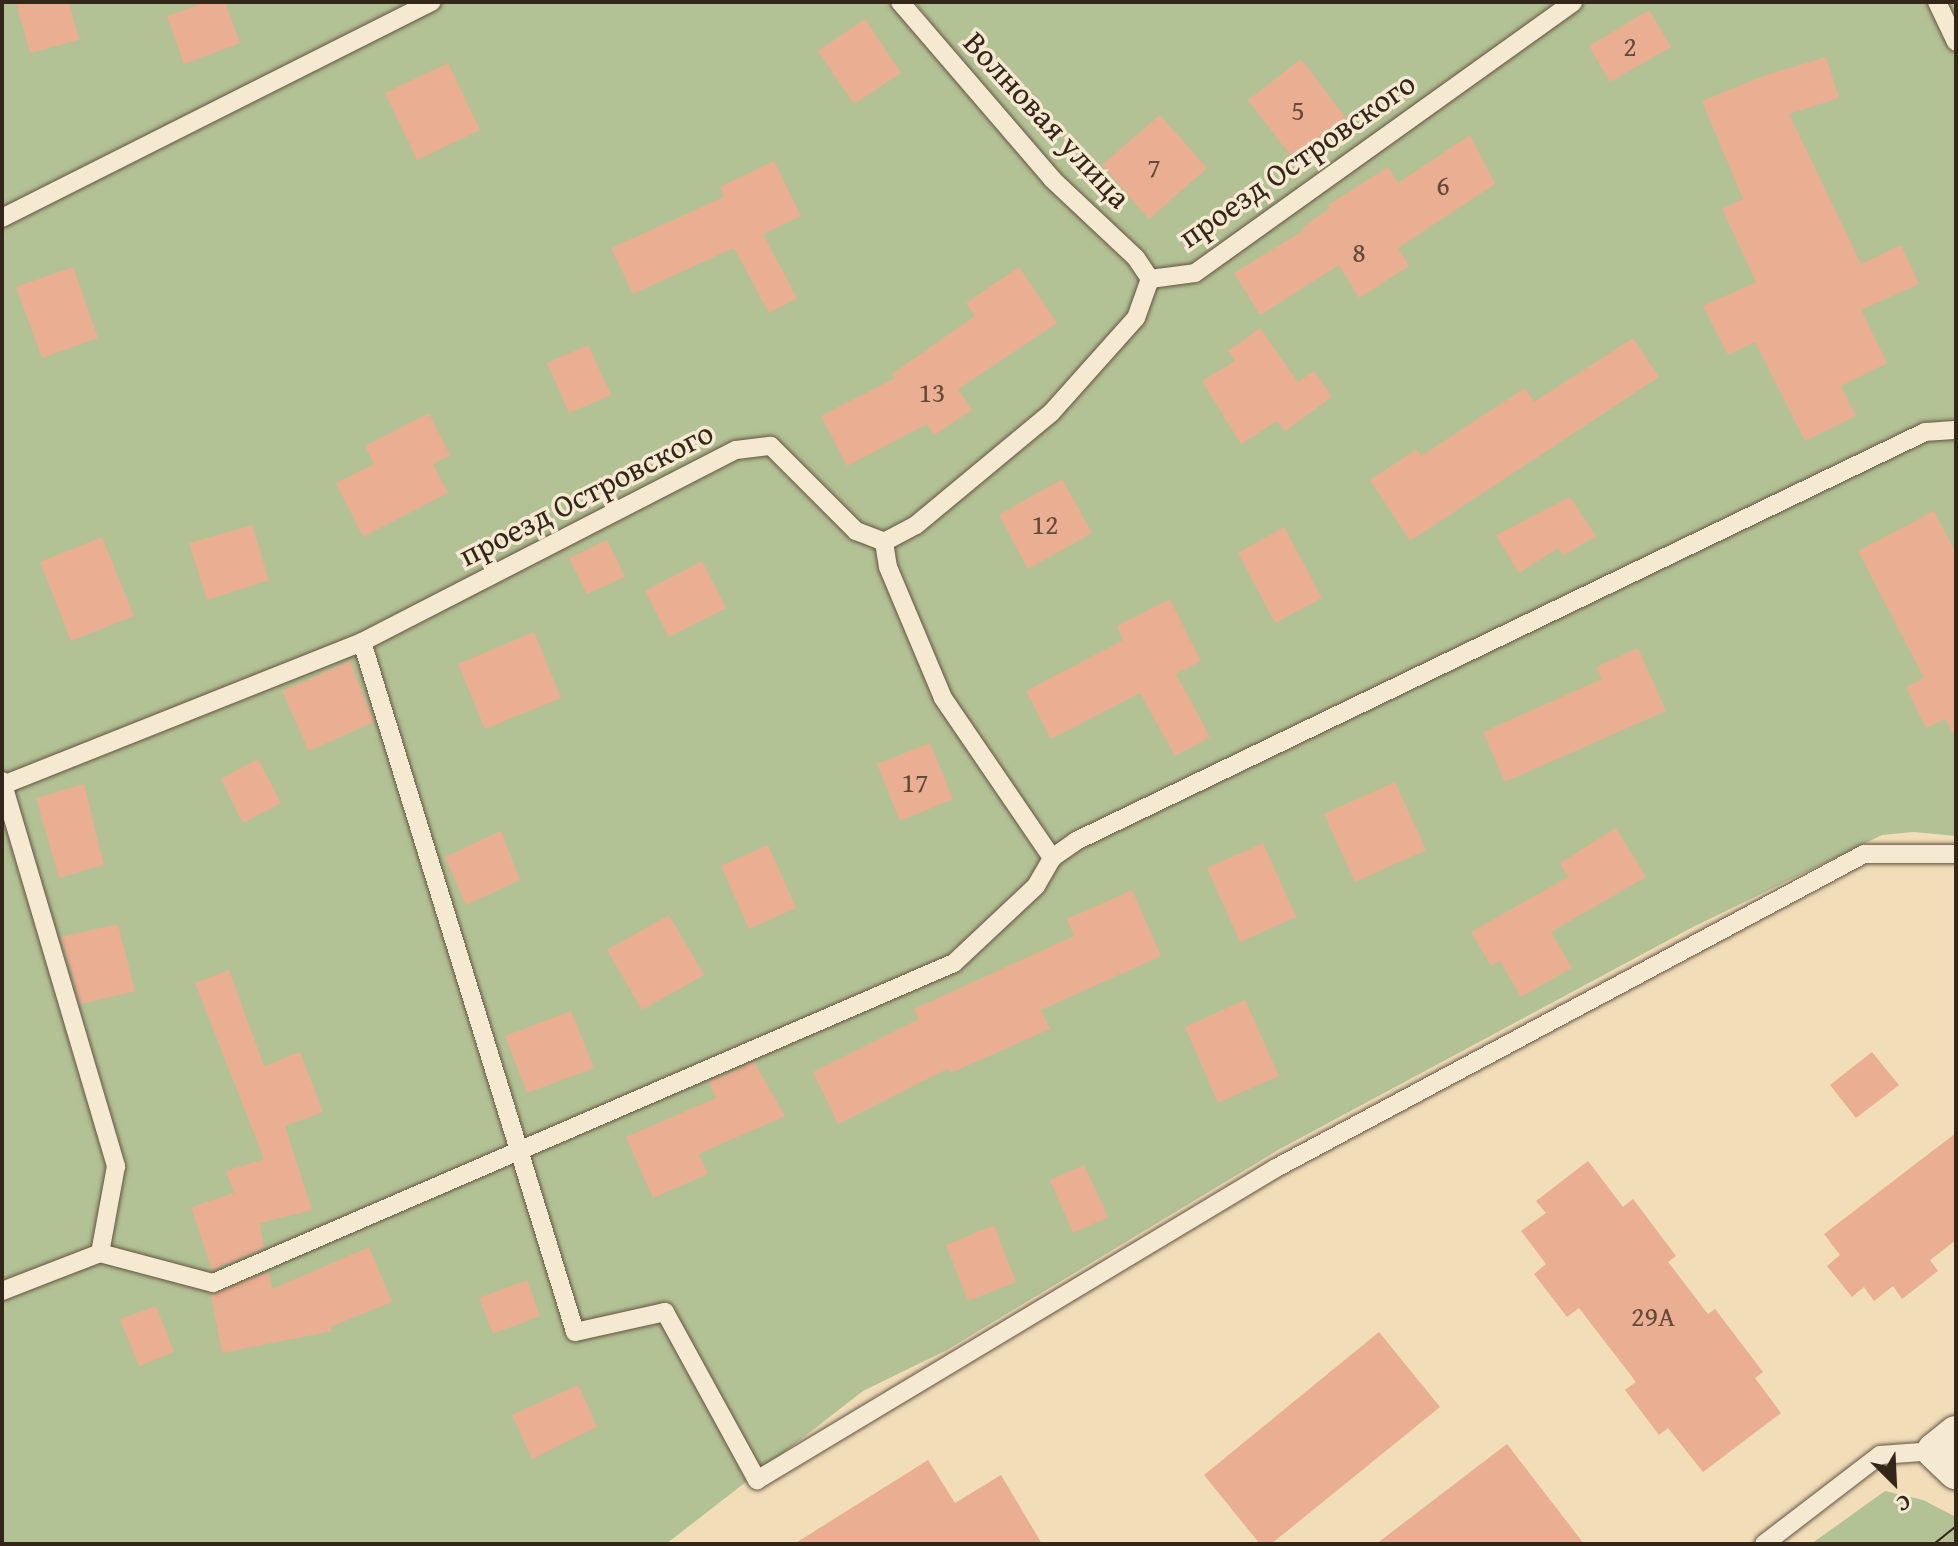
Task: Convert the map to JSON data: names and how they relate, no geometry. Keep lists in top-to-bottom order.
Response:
{
  "streets": {
    "lane": ["Волновая улица", "проезд Островского"]
  },
  "crossings": [
    ["Волновая улица", "проезд Островского"]
  ],
  "house_numbers": [
    "2",
    "5",
    "7",
    "6",
    "8",
    "13",
    "12",
    "17",
    "29А"
  ],
  "north": "bottom right"
}
